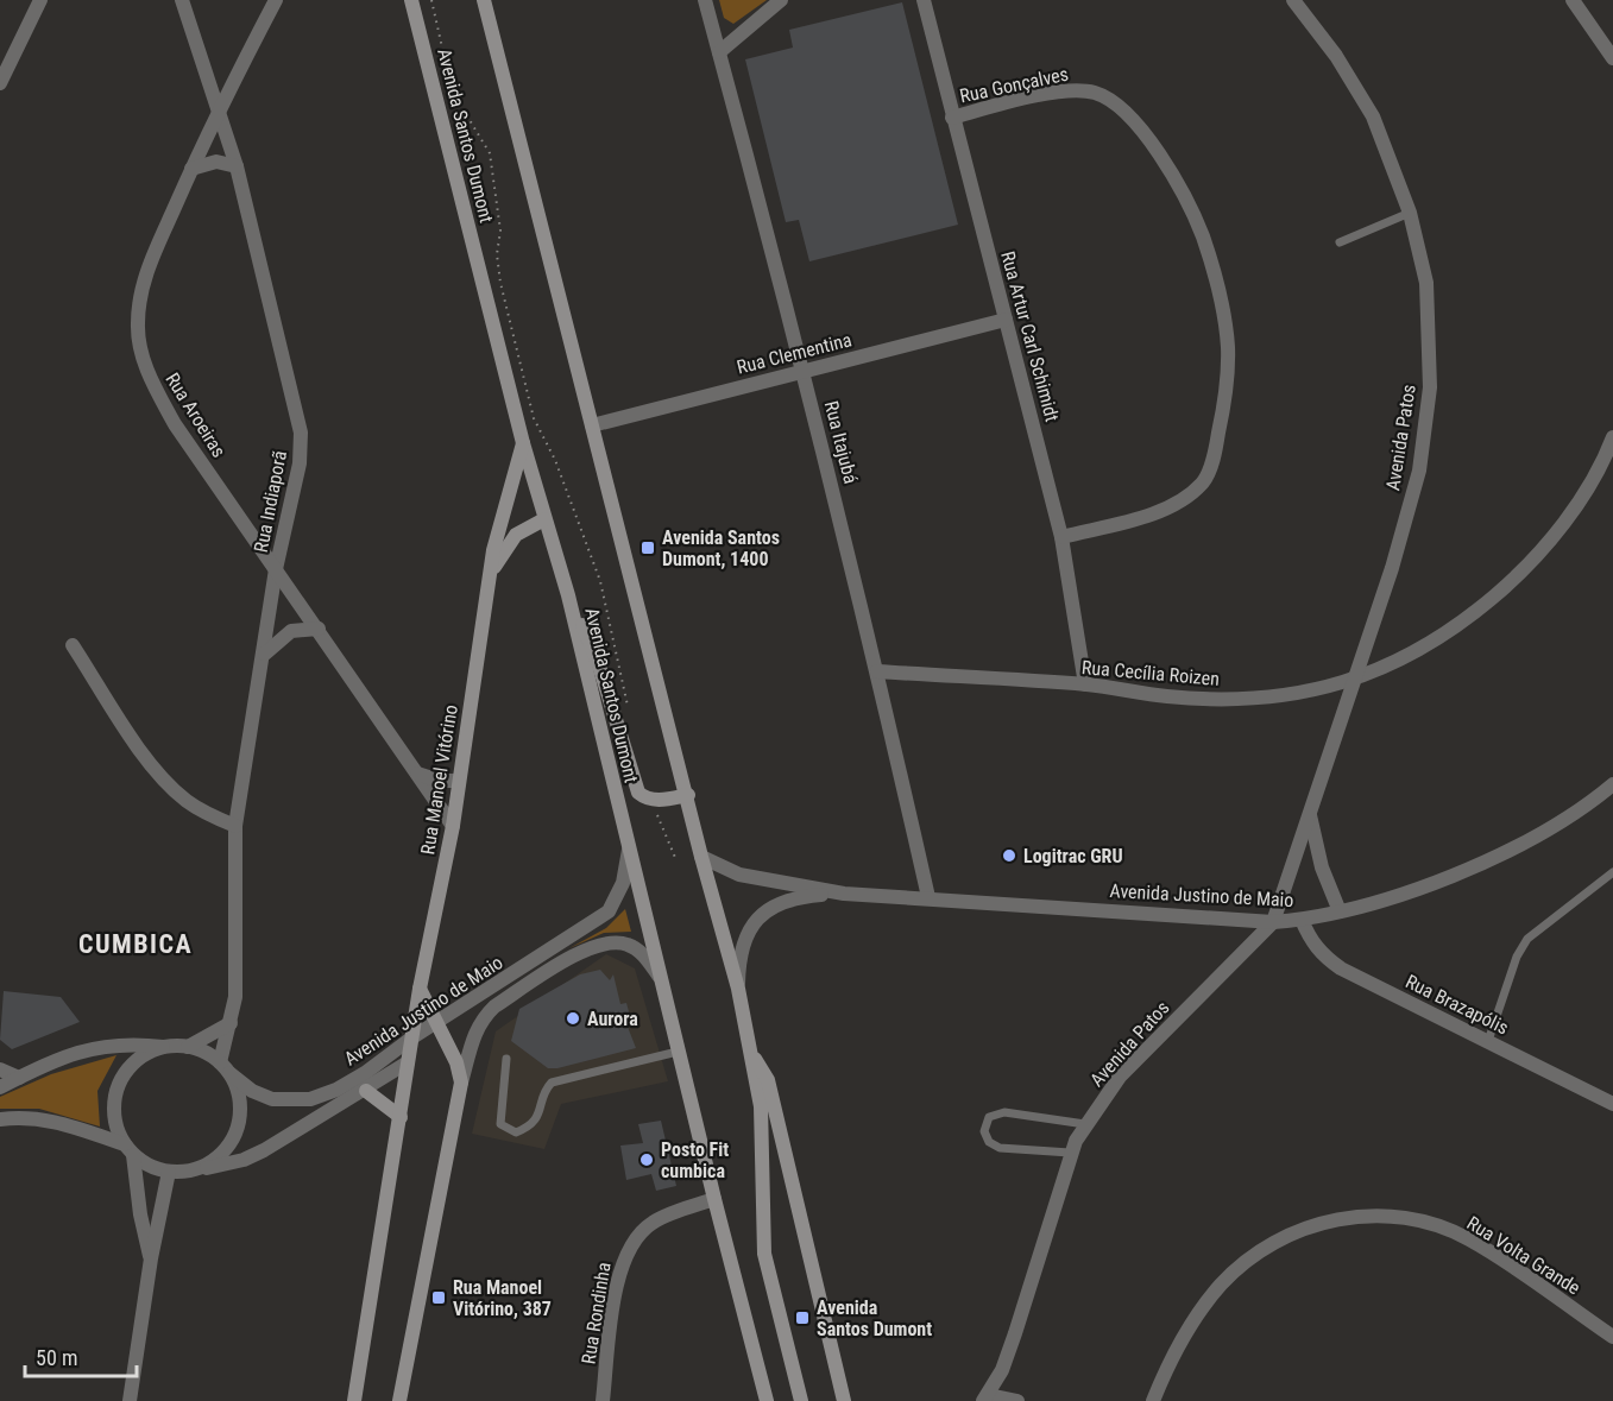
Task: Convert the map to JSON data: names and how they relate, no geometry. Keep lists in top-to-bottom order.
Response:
{
  "streets": {
    "main road": ["Avenida Santos Dumont", "Rua Manoel Vitórino"],
    "street": [
      "Rua Gonçalves",
      "Rua Artur Carl Schimidt",
      "Rua Clementina",
      "Rua Aroeiras",
      "Avenida Patos",
      "Rua Itajubá",
      "Rua Indiaporã",
      "Rua Cecília Roizen",
      "Avenida Justino de Maio",
      "Rua Brazapólis",
      "Rua Volta Grande",
      "Rua Rondinha"
    ]
  },
  "crossings": [
    ["Rua Gonçalves", "Rua Artur Carl Schimidt"],
    ["Avenida Santos Dumont", "Rua Manoel Vitórino"],
    ["Avenida Santos Dumont", "Avenida Justino de Maio"],
    ["Avenida Santos Dumont", "Rua Rondinha"],
    ["Rua Artur Carl Schimidt", "Rua Clementina"],
    ["Rua Artur Carl Schimidt", "Rua Cecília Roizen"],
    ["Rua Clementina", "Rua Itajubá"],
    ["Rua Aroeiras", "Rua Indiaporã"],
    ["Rua Aroeiras", "Rua Manoel Vitórino"],
    ["Avenida Patos", "Rua Cecília Roizen"],
    ["Avenida Patos", "Avenida Justino de Maio"],
    ["Rua Itajubá", "Rua Cecília Roizen"],
    ["Rua Itajubá", "Avenida Justino de Maio"],
    ["Rua Indiaporã", "Avenida Justino de Maio"],
    ["Rua Manoel Vitórino", "Avenida Justino de Maio"],
    ["Avenida Justino de Maio", "Rua Brazapólis"]
  ],
  "districts": ["CUMBICA"],
  "places": {
    "transit": ["Avenida Santos Dumont, 1400", "Rua Manoel Vitórino, 387", "Avenida Santos Dumont"],
    "other": ["Logitrac GRU", "Aurora", "Posto Fit cumbica"]
  },
  "scale_bar": "50 m"
}
